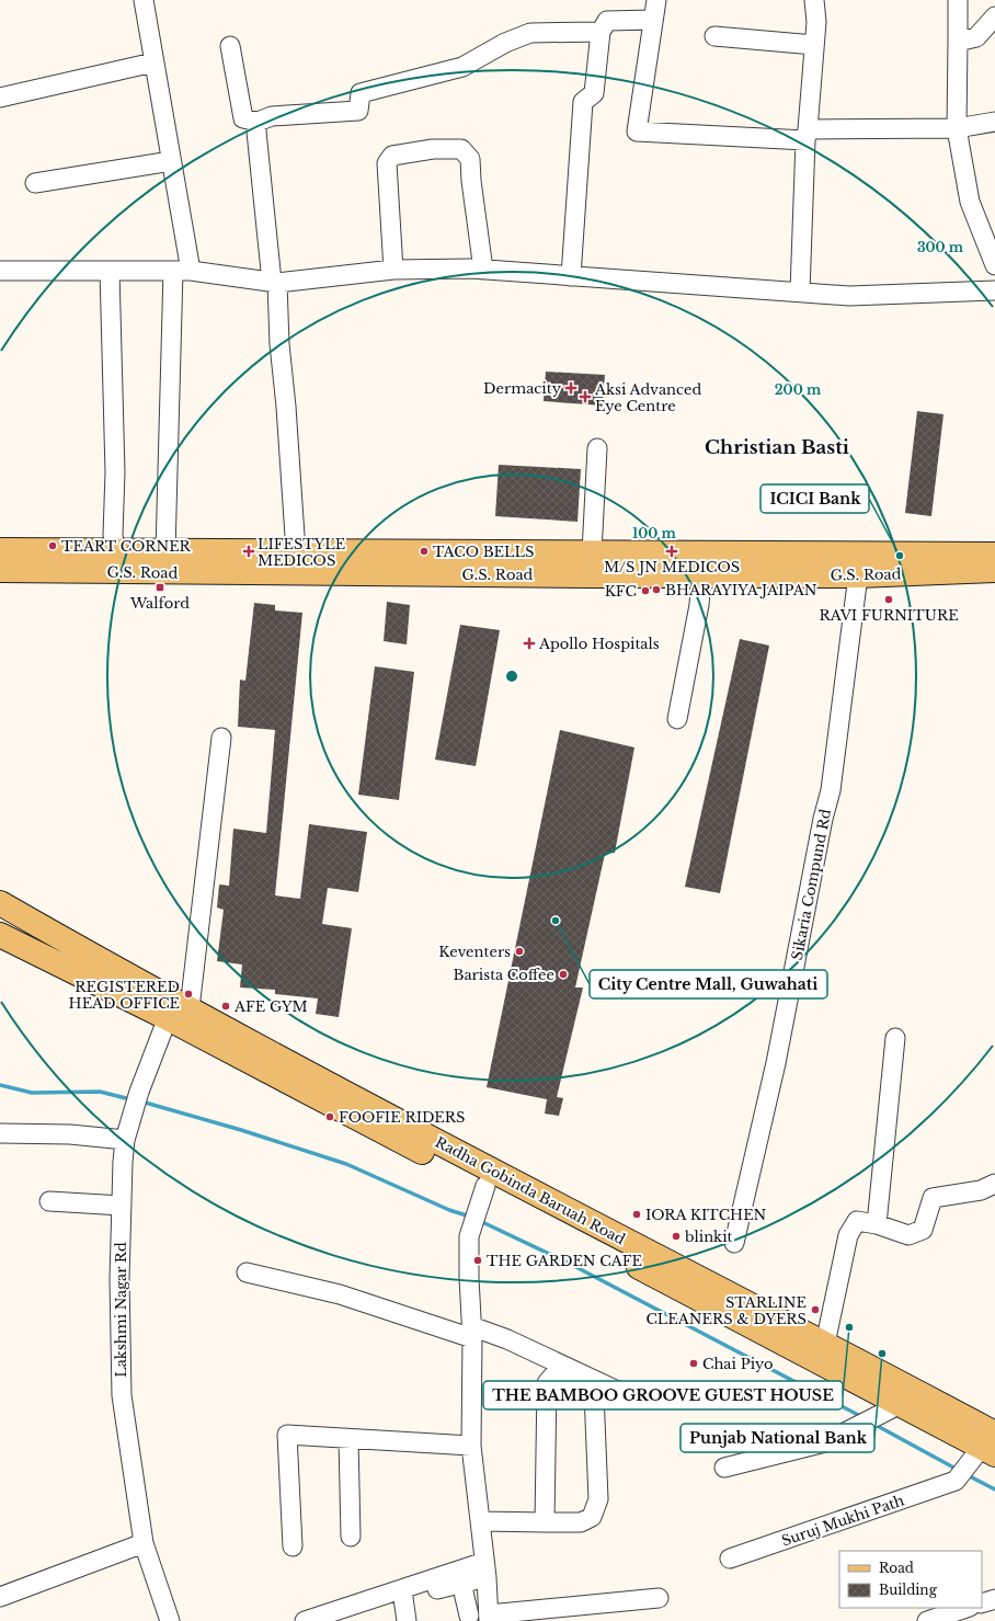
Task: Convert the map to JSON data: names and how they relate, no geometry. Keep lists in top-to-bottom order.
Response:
{
  "streets": {
    "main road": ["G.S. Road", "Radha Gobinda Baruah Road"],
    "street": ["Sikaria Compund Rd", "Lakshmi Nagar Rd", "Suruj Mukhi Path"]
  },
  "crossings": [
    ["G.S. Road", "Sikaria Compund Rd"],
    ["Radha Gobinda Baruah Road", "Lakshmi Nagar Rd"],
    ["Radha Gobinda Baruah Road", "Suruj Mukhi Path"]
  ],
  "districts": ["Christian Basti"],
  "places": {
    "health": [
      "Dermacity",
      "Aksi Advanced Eye Centre",
      "LIFESTYLE MEDICOS",
      "M/S JN MEDICOS",
      "Apollo Hospitals"
    ],
    "other": [
      "TEART CORNER",
      "TACO BELLS",
      "ICICI Bank",
      "BHARAYIYA JAIPAN",
      "KFC",
      "RAVI FURNITURE",
      "City Centre Mall, Guwahati",
      "Keventers",
      "Barista Coffee",
      "REGISTERED HEAD OFFICE",
      "AFE GYM",
      "FOOFIE RIDERS",
      "IORA KITCHEN",
      "blinkit",
      "THE GARDEN CAFE",
      "STARLINE CLEANERS & DYERS",
      "THE BAMBOO GROOVE GUEST HOUSE",
      "Punjab National Bank",
      "Chai Piyo"
    ],
    "transit": ["Walford"]
  },
  "legend": ["Road", "Building"],
  "rings": ["300 m", "200 m", "100 m"]
}
